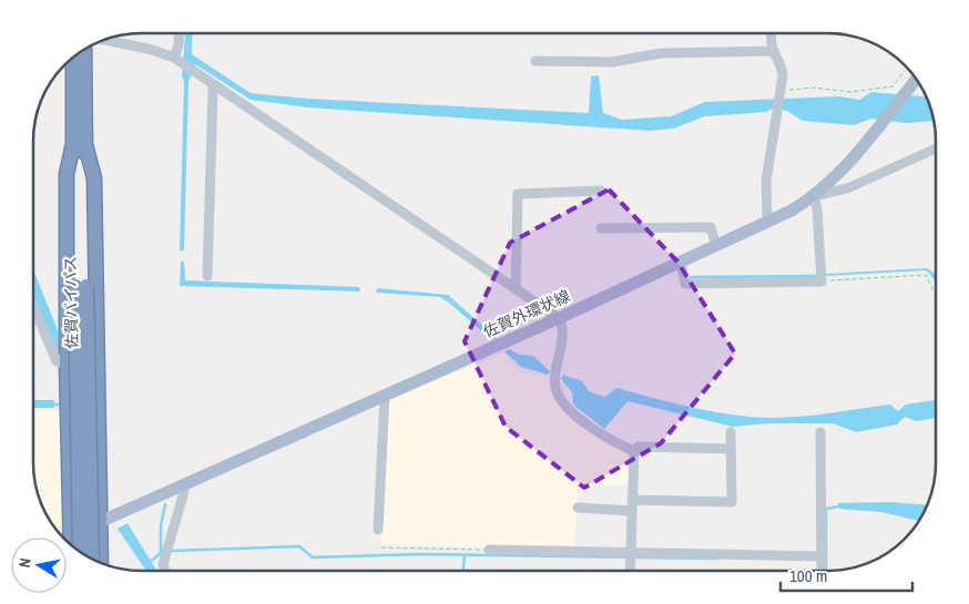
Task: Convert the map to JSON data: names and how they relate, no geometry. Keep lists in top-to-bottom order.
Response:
{
  "streets": {
    "highway": ["佐賀バイパス"],
    "main road": ["佐賀外環状線"]
  },
  "scale_bar": "100 m",
  "north": "left"
}
